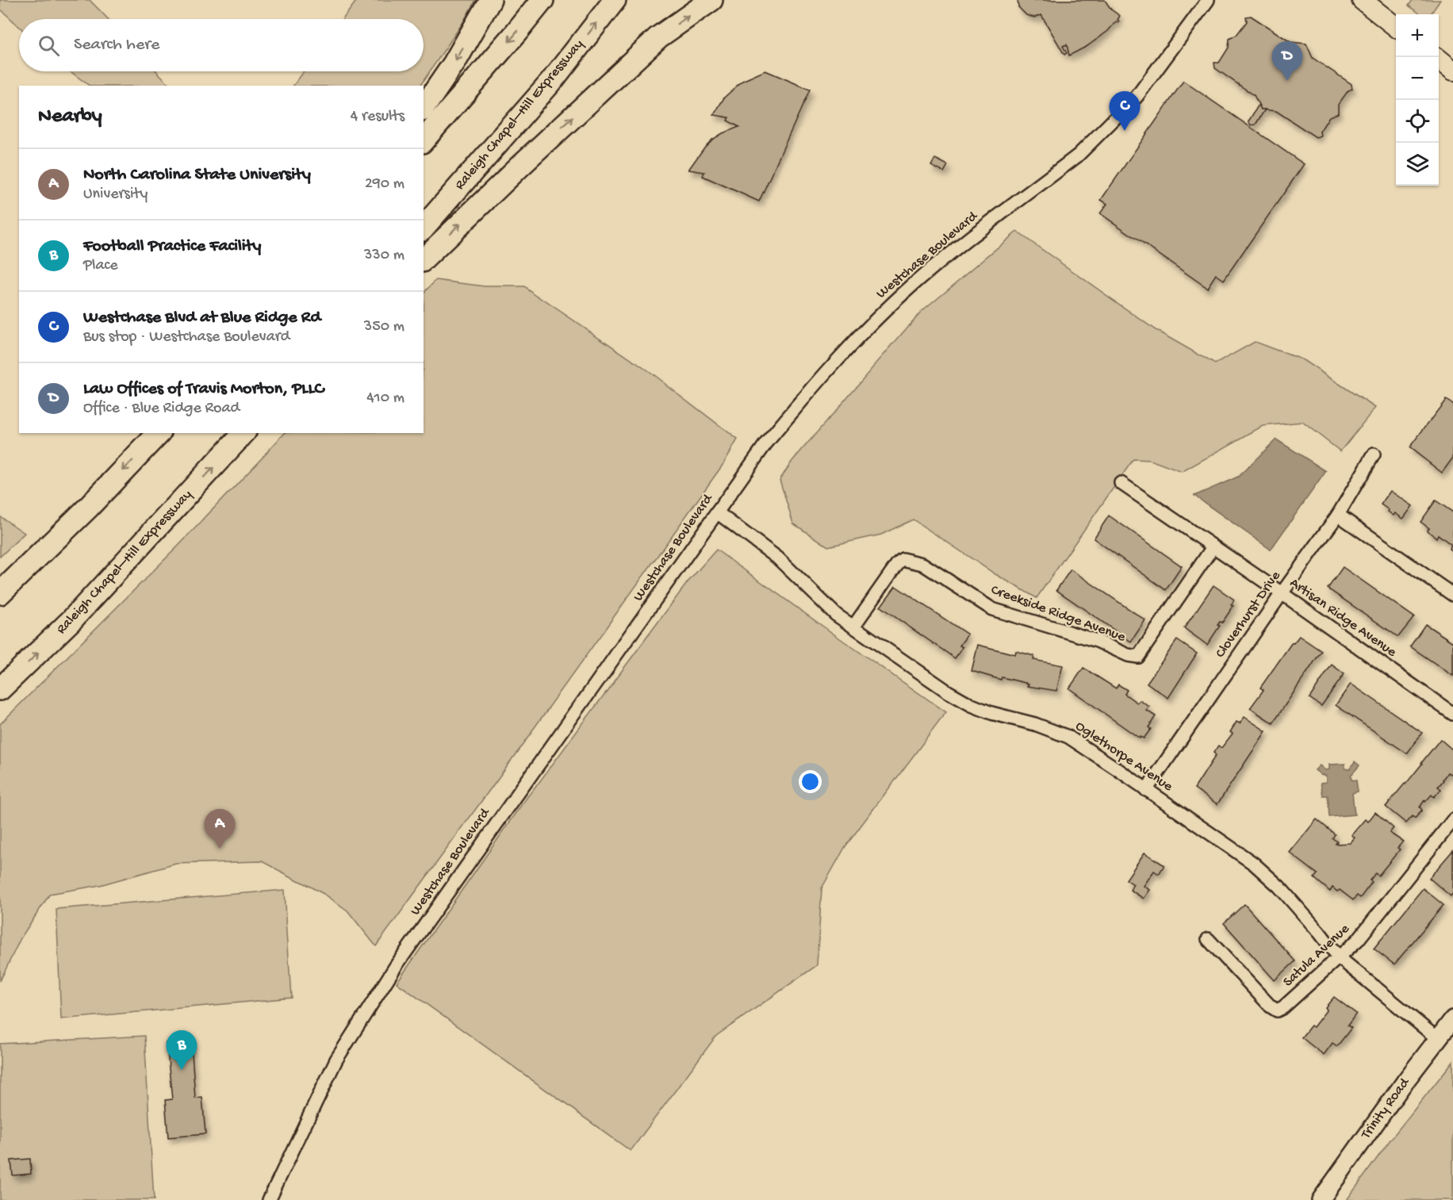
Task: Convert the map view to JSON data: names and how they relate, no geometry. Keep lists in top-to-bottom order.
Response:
{
  "streets": {
    "highway": ["Raleigh Chapel–Hill Expressway"],
    "main road": ["Trinity Road"],
    "street": [
      "Westchase Boulevard",
      "Creekside Ridge Avenue",
      "Cloverhurst Drive",
      "Artisan Ridge Avenue",
      "Oglethorpe Avenue",
      "Satula Avenue"
    ]
  },
  "crossings": [
    ["Westchase Boulevard", "Oglethorpe Avenue"],
    ["Creekside Ridge Avenue", "Artisan Ridge Avenue"],
    ["Creekside Ridge Avenue", "Oglethorpe Avenue"],
    ["Cloverhurst Drive", "Artisan Ridge Avenue"],
    ["Cloverhurst Drive", "Oglethorpe Avenue"],
    ["Oglethorpe Avenue", "Satula Avenue"],
    ["Oglethorpe Avenue", "Trinity Road"]
  ],
  "page": {
    "map_buttons": ["+", "−"],
    "search": "Search here",
    "pins": [
      "D",
      "C",
      "A",
      "B"
    ],
    "heading": ["Nearby", "4 results"],
    "list": [
      {
        "mark": "A",
        "name": "North Carolina State University",
        "note": "University",
        "value": "290 m"
      },
      {
        "mark": "B",
        "name": "Football Practice Facility",
        "note": "Place",
        "value": "330 m"
      },
      {
        "mark": "C",
        "name": "Westchase Blvd at Blue Ridge Rd",
        "note": "Bus stop · Westchase Boulevard",
        "value": "350 m"
      },
      {
        "mark": "D",
        "name": "Law Offices of Travis Morton, PLLC",
        "note": "Office · Blue Ridge Road",
        "value": "410 m"
      }
    ]
  }
}
